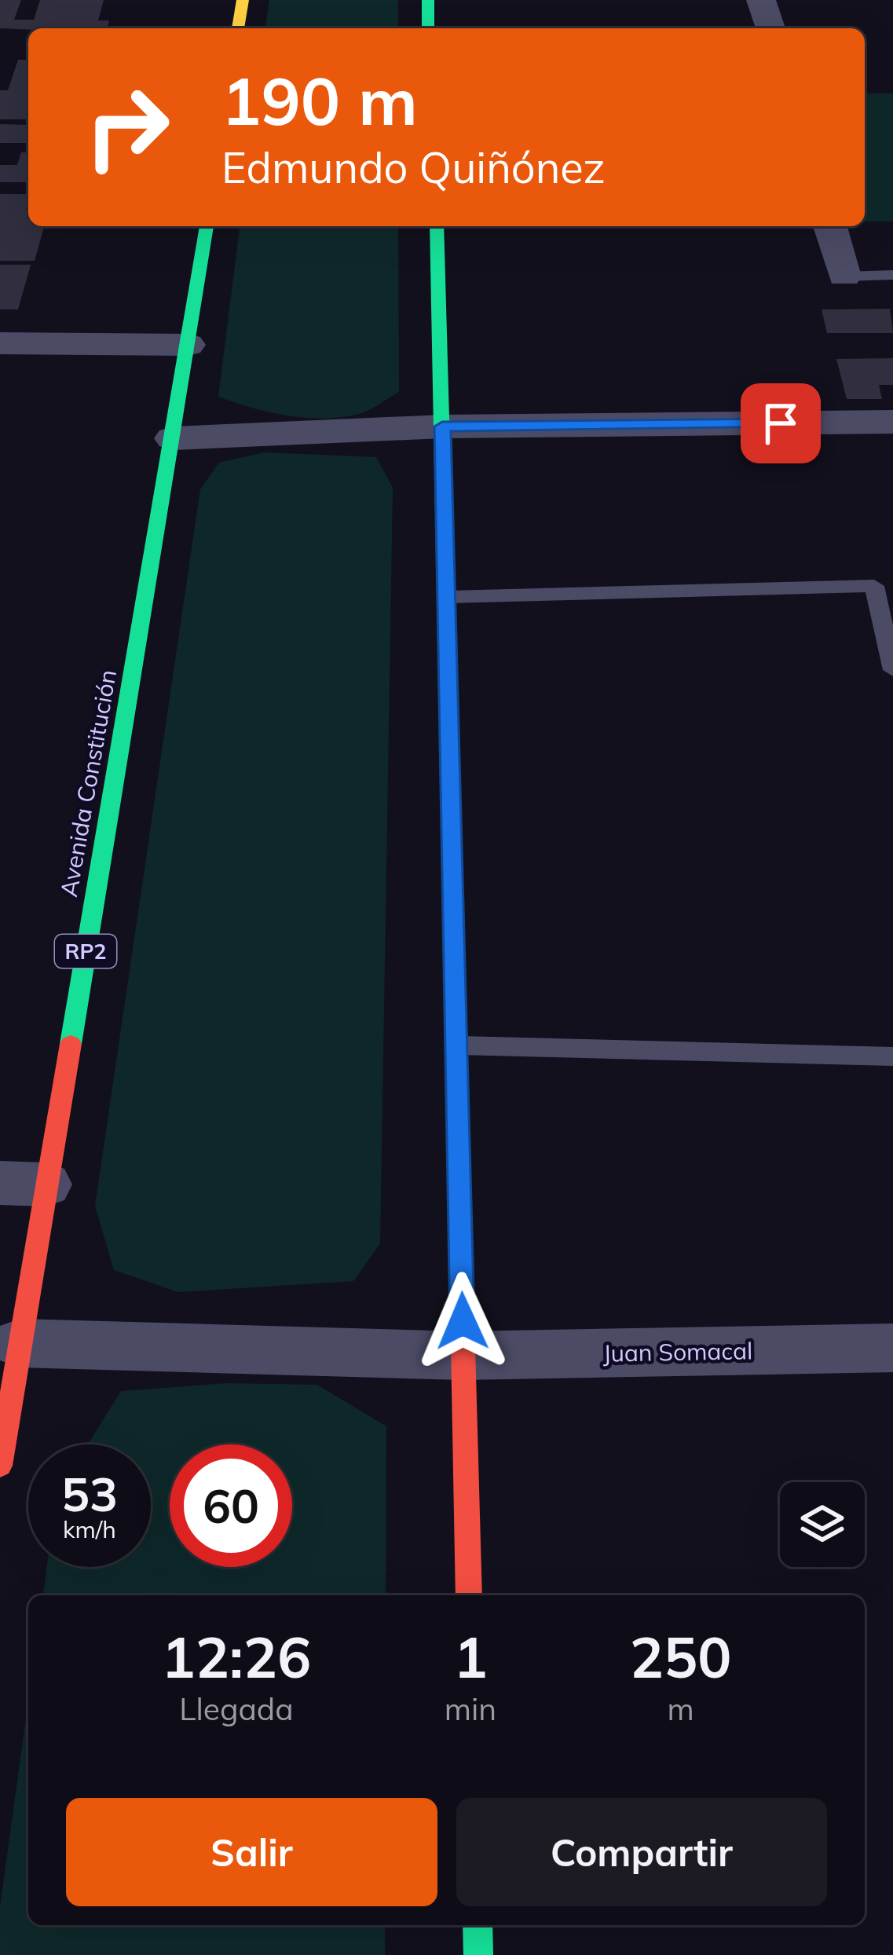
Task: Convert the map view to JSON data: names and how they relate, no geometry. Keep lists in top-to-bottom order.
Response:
{
  "streets": {
    "main road": ["Avenida Constitución", "RP2"],
    "street": ["Juan Somacal"]
  },
  "crossings": [
    ["Avenida Constitución", "Juan Somacal"]
  ],
  "page": {
    "turn": ["190 m", "Edmundo Quiñónez"],
    "speed": "53 km/h",
    "limit": "60",
    "eta": [
      "12:26",
      "Llegada",
      "1",
      "min",
      "250",
      "m"
    ],
    "buttons": ["Salir", "Compartir"]
  }
}
